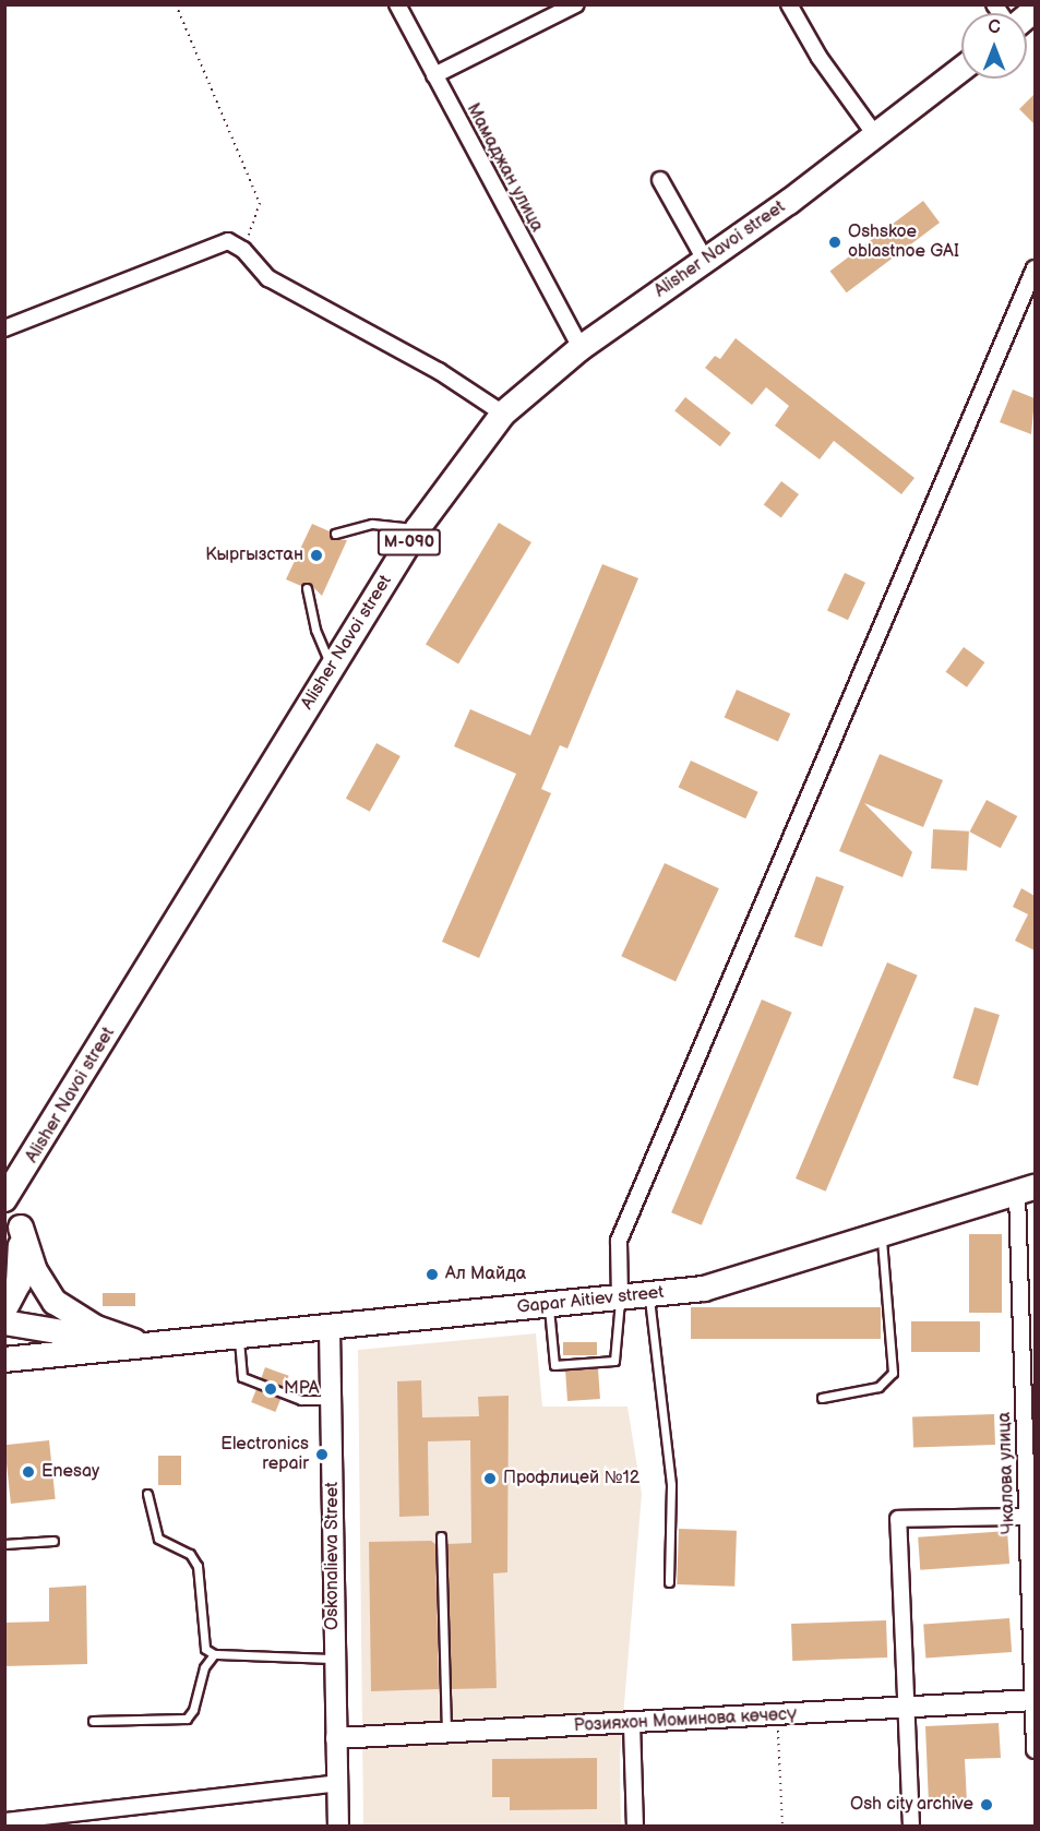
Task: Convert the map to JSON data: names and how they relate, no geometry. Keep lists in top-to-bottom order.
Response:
{
  "streets": {
    "main road": ["Alisher Navoi street", "М-090", "Gapar Aitiev street"],
    "street": [
      "Мамаджан улица",
      "Чкалова улица",
      "Oskonalieva Street",
      "Розияхон Моминова көчөсү"
    ]
  },
  "crossings": [
    ["Мамаджан улица", "Alisher Navoi street"],
    ["Gapar Aitiev street", "Чкалова улица"],
    ["Gapar Aitiev street", "Oskonalieva Street"],
    ["Чкалова улица", "Розияхон Моминова көчөсү"],
    ["Oskonalieva Street", "Розияхон Моминова көчөсү"]
  ],
  "places": [
    "Oshskoe oblastnoe GAI",
    "Кыргызстан",
    "Ал Майда",
    "MPA",
    "Electronics repair",
    "Enesay",
    "Профлицей №12",
    "Osh city archive"
  ],
  "north": "top"
}
